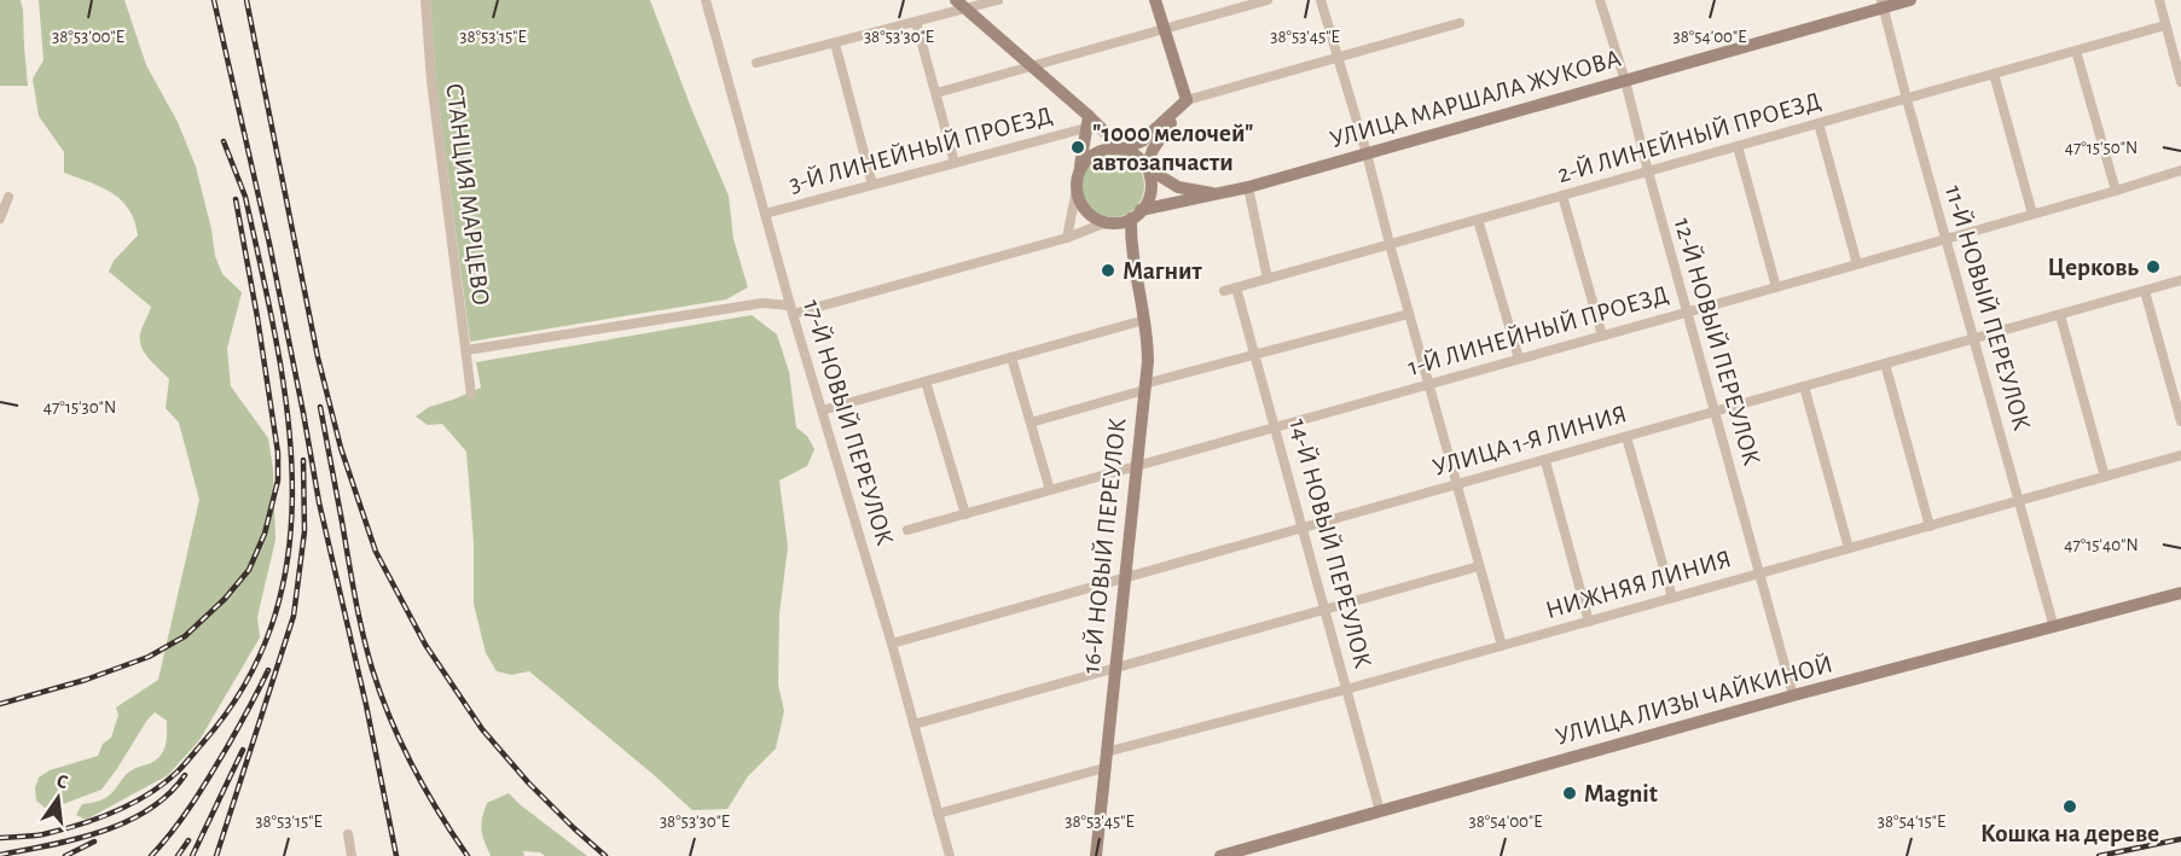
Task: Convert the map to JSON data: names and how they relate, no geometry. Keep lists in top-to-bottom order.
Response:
{
  "streets": {
    "main road": ["УЛИЦА МАРШАЛА ЖУКОВА", "16-Й НОВЫЙ ПЕРЕУЛОК", "УЛИЦА ЛИЗЫ ЧАЙКИНОЙ"],
    "street": [
      "2-Й ЛИНЕЙНЫЙ ПРОЕЗД",
      "3-Й ЛИНЕЙНЫЙ ПРОЕЗД",
      "СТАНЦИЯ МАРЦЕВО",
      "11-Й НОВЫЙ ПЕРЕУЛОК",
      "1-Й ЛИНЕЙНЫЙ ПРОЕЗД",
      "12-Й НОВЫЙ ПЕРЕУЛОК",
      "17-Й НОВЫЙ ПЕРЕУЛОК",
      "УЛИЦА 1-Я ЛИНИЯ",
      "14-Й НОВЫЙ ПЕРЕУЛОК",
      "НИЖНЯЯ ЛИНИЯ"
    ]
  },
  "crossings": [
    ["УЛИЦА МАРШАЛА ЖУКОВА", "11-Й НОВЫЙ ПЕРЕУЛОК"],
    ["УЛИЦА МАРШАЛА ЖУКОВА", "12-Й НОВЫЙ ПЕРЕУЛОК"],
    ["УЛИЦА МАРШАЛА ЖУКОВА", "16-Й НОВЫЙ ПЕРЕУЛОК"],
    ["2-Й ЛИНЕЙНЫЙ ПРОЕЗД", "11-Й НОВЫЙ ПЕРЕУЛОК"],
    ["2-Й ЛИНЕЙНЫЙ ПРОЕЗД", "12-Й НОВЫЙ ПЕРЕУЛОК"],
    ["2-Й ЛИНЕЙНЫЙ ПРОЕЗД", "14-Й НОВЫЙ ПЕРЕУЛОК"],
    ["3-Й ЛИНЕЙНЫЙ ПРОЕЗД", "17-Й НОВЫЙ ПЕРЕУЛОК"],
    ["11-Й НОВЫЙ ПЕРЕУЛОК", "1-Й ЛИНЕЙНЫЙ ПРОЕЗД"],
    ["11-Й НОВЫЙ ПЕРЕУЛОК", "УЛИЦА 1-Я ЛИНИЯ"],
    ["11-Й НОВЫЙ ПЕРЕУЛОК", "НИЖНЯЯ ЛИНИЯ"],
    ["11-Й НОВЫЙ ПЕРЕУЛОК", "УЛИЦА ЛИЗЫ ЧАЙКИНОЙ"],
    ["1-Й ЛИНЕЙНЫЙ ПРОЕЗД", "12-Й НОВЫЙ ПЕРЕУЛОК"],
    ["1-Й ЛИНЕЙНЫЙ ПРОЕЗД", "14-Й НОВЫЙ ПЕРЕУЛОК"],
    ["1-Й ЛИНЕЙНЫЙ ПРОЕЗД", "16-Й НОВЫЙ ПЕРЕУЛОК"],
    ["12-Й НОВЫЙ ПЕРЕУЛОК", "УЛИЦА 1-Я ЛИНИЯ"],
    ["12-Й НОВЫЙ ПЕРЕУЛОК", "НИЖНЯЯ ЛИНИЯ"],
    ["12-Й НОВЫЙ ПЕРЕУЛОК", "УЛИЦА ЛИЗЫ ЧАЙКИНОЙ"],
    ["17-Й НОВЫЙ ПЕРЕУЛОК", "УЛИЦА 1-Я ЛИНИЯ"],
    ["УЛИЦА 1-Я ЛИНИЯ", "14-Й НОВЫЙ ПЕРЕУЛОК"],
    ["УЛИЦА 1-Я ЛИНИЯ", "16-Й НОВЫЙ ПЕРЕУЛОК"],
    ["14-Й НОВЫЙ ПЕРЕУЛОК", "НИЖНЯЯ ЛИНИЯ"],
    ["14-Й НОВЫЙ ПЕРЕУЛОК", "УЛИЦА ЛИЗЫ ЧАЙКИНОЙ"],
    ["16-Й НОВЫЙ ПЕРЕУЛОК", "НИЖНЯЯ ЛИНИЯ"]
  ],
  "places": [
    "\"1000 мелочей\" автозапчасти",
    "Церковь",
    "Магнит",
    "Magnit",
    "Кошка на дереве"
  ],
  "north": "top",
  "coordinates": [
    "38°53'00\"E",
    "38°53'15\"E",
    "38°53'30\"E",
    "38°53'45\"E",
    "38°54'00\"E",
    "47°15'50\"N",
    "47°15'30\"N",
    "47°15'40\"N",
    "38°54'15\"E"
  ]
}
